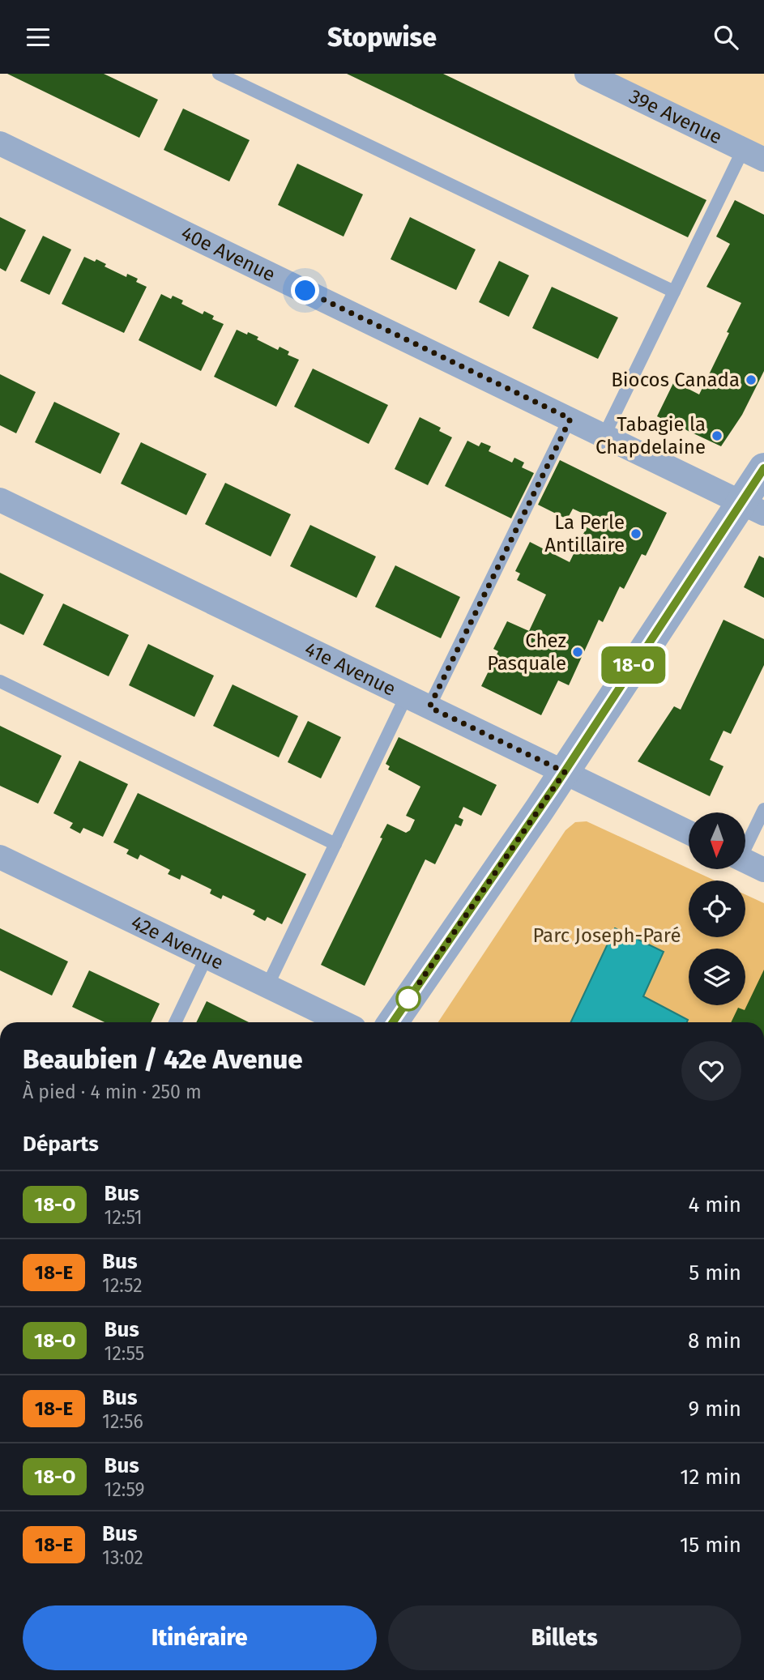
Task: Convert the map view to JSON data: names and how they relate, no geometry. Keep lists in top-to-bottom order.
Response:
{
  "streets": {
    "street": [
      "39e Avenue",
      "40e Avenue",
      "41e Avenue",
      "42e Avenue"
    ]
  },
  "parks": ["Parc Joseph-Paré"],
  "places": [
    "Biocos Canada",
    "Tabagie la Chapdelaine",
    "La Perle Antillaire",
    "Chez Pasquale"
  ],
  "lines": ["bus line 18-O"],
  "north": "bottom",
  "page": {
    "header": "Stopwise",
    "on_map": "18-O",
    "heading": [
      ["Beaubien / 42e Avenue", "À pied · 4 min · 250 m"],
      "Départs"
    ],
    "list": [
      {
        "mark": "18-O",
        "name": "Bus",
        "note": "12:51",
        "value": "4 min"
      },
      {
        "mark": "18-E",
        "name": "Bus",
        "note": "12:52",
        "value": "5 min"
      },
      {
        "mark": "18-O",
        "name": "Bus",
        "note": "12:55",
        "value": "8 min"
      },
      {
        "mark": "18-E",
        "name": "Bus",
        "note": "12:56",
        "value": "9 min"
      },
      {
        "mark": "18-O",
        "name": "Bus",
        "note": "12:59",
        "value": "12 min"
      },
      {
        "mark": "18-E",
        "name": "Bus",
        "note": "13:02",
        "value": "15 min"
      }
    ],
    "buttons": ["Itinéraire", "Billets"]
  }
}
